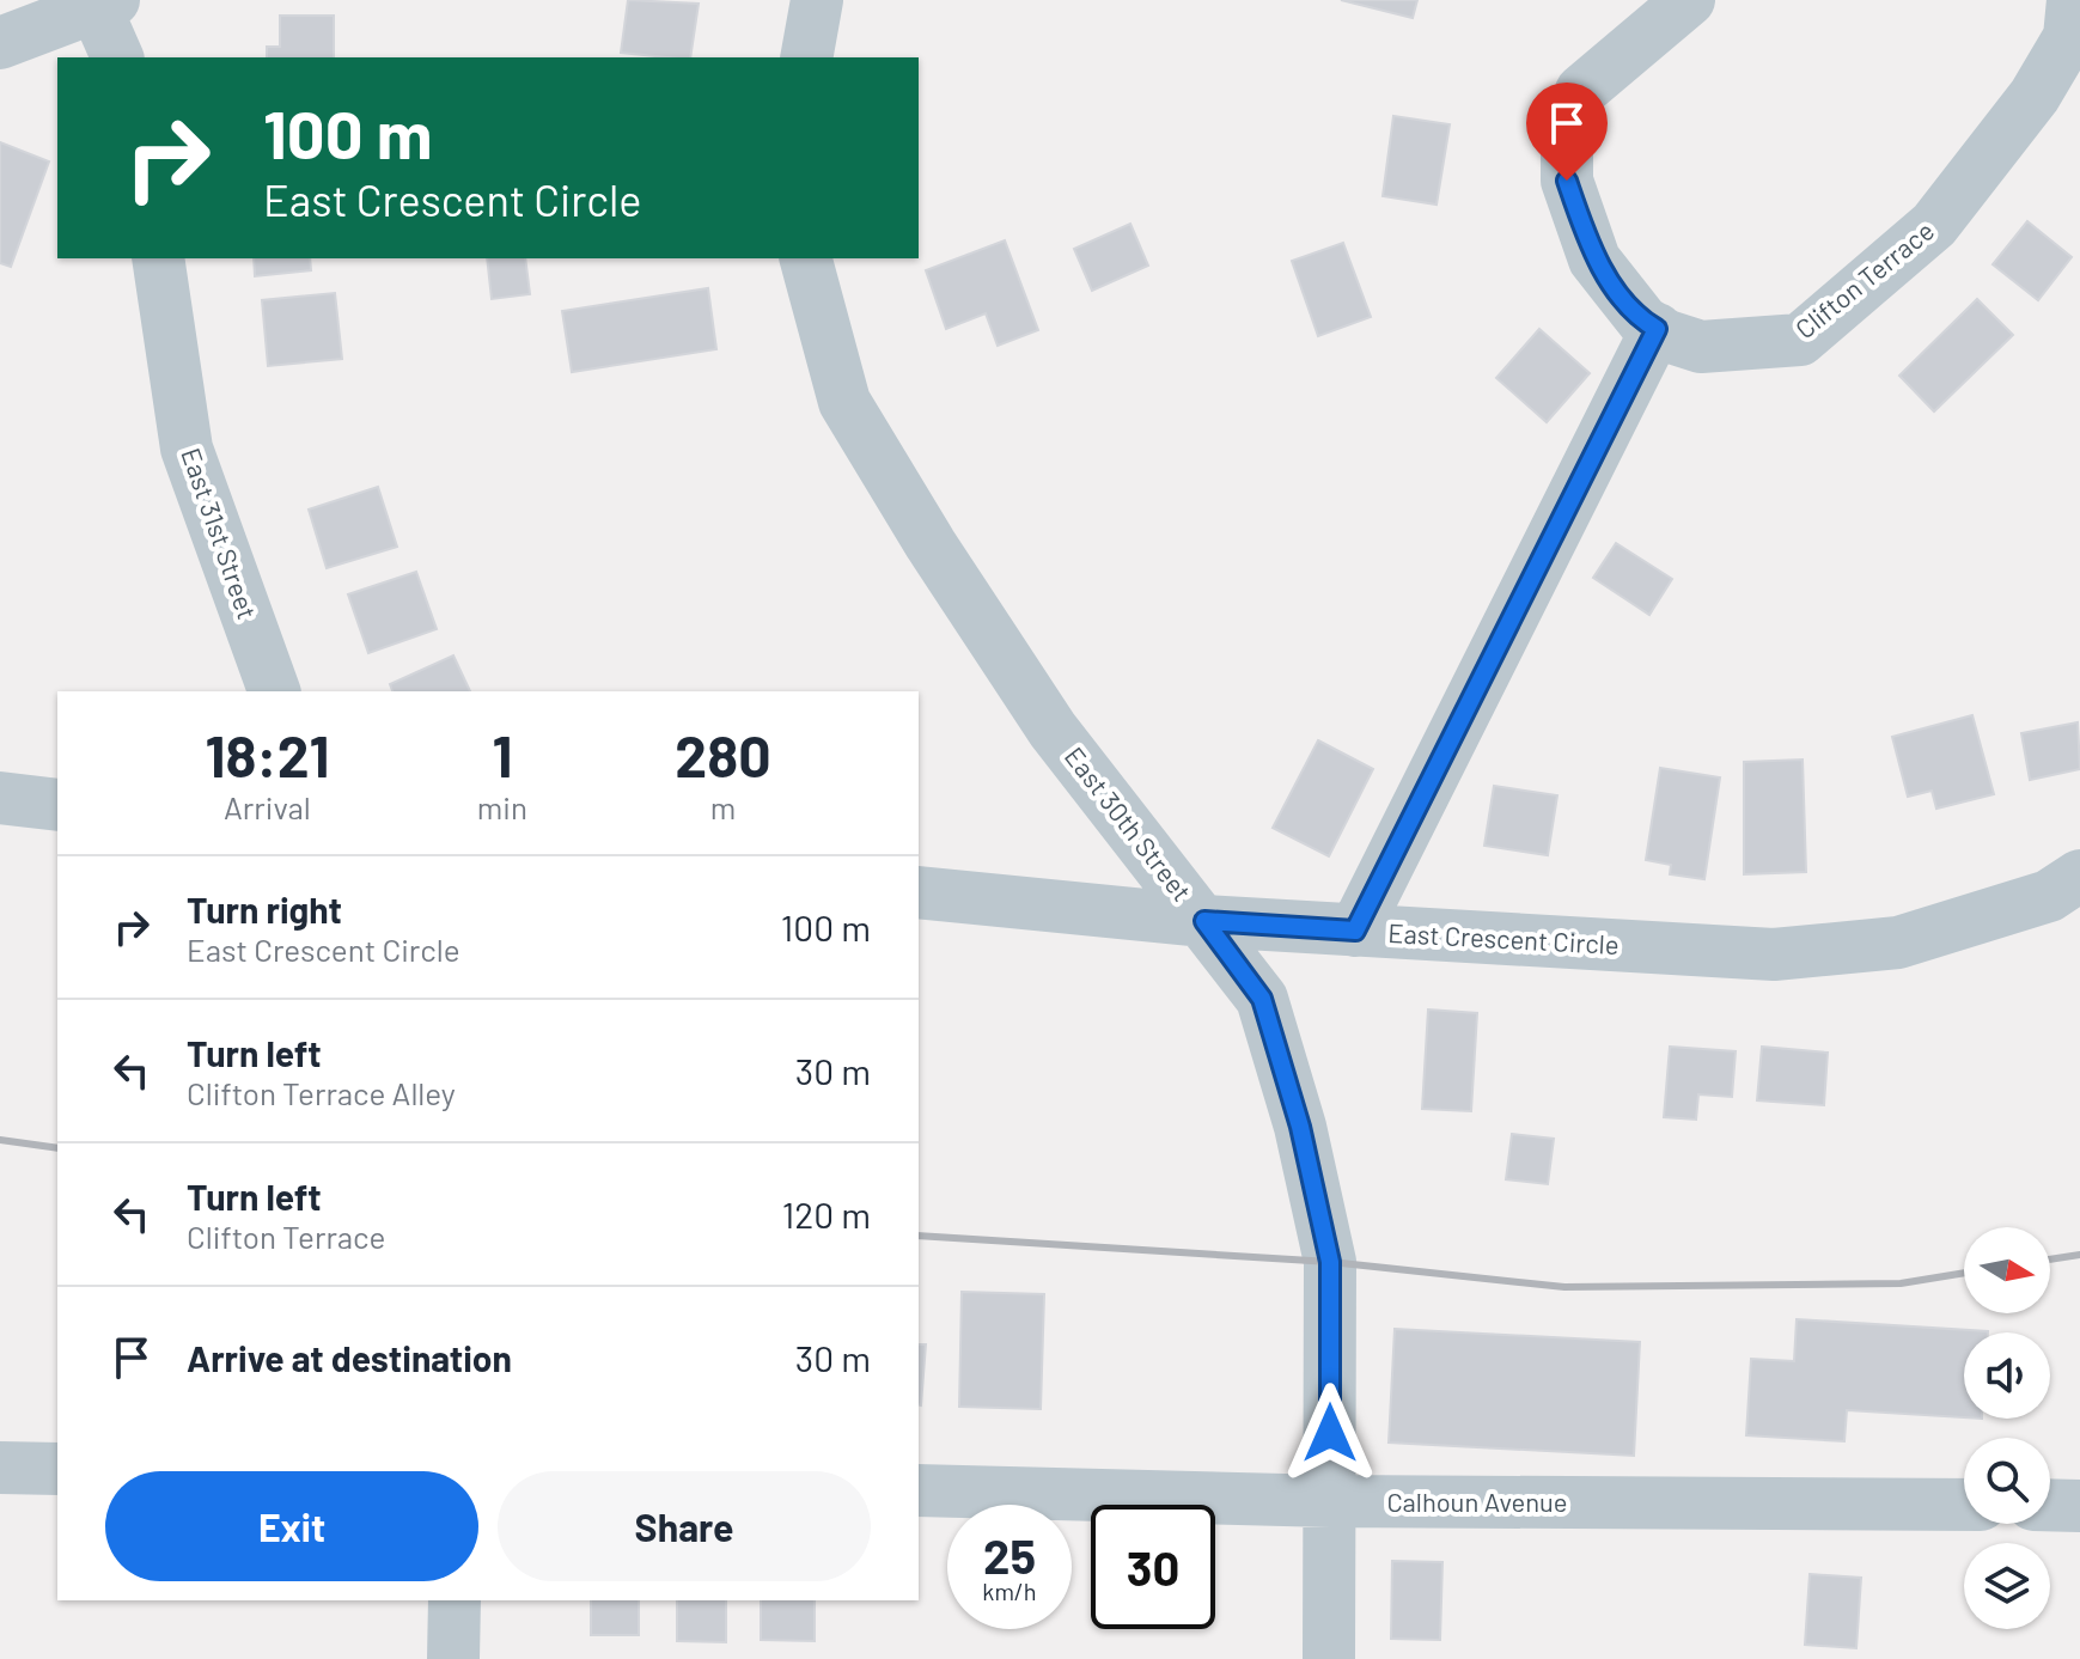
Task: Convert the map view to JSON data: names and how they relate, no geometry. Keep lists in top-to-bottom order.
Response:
{
  "streets": {
    "street": [
      "Clifton Terrace",
      "East 31st Street",
      "East 30th Street",
      "East Crescent Circle",
      "Calhoun Avenue"
    ]
  },
  "crossings": [
    ["East 30th Street", "East Crescent Circle"],
    ["East 30th Street", "Calhoun Avenue"]
  ],
  "north": "right",
  "page": {
    "turn": ["100 m", "East Crescent Circle"],
    "eta": [
      "18:21",
      "Arrival",
      "1",
      "min",
      "280",
      "m"
    ],
    "list": [
      {
        "name": "Turn right",
        "note": "East Crescent Circle",
        "value": "100 m"
      },
      {
        "name": "Turn left",
        "note": "Clifton Terrace Alley",
        "value": "30 m"
      },
      {
        "name": "Turn left",
        "note": "Clifton Terrace",
        "value": "120 m"
      },
      {
        "name": "Arrive at destination",
        "value": "30 m"
      }
    ],
    "buttons": ["Exit", "Share"],
    "speed": "25 km/h",
    "limit": "30"
  }
}
